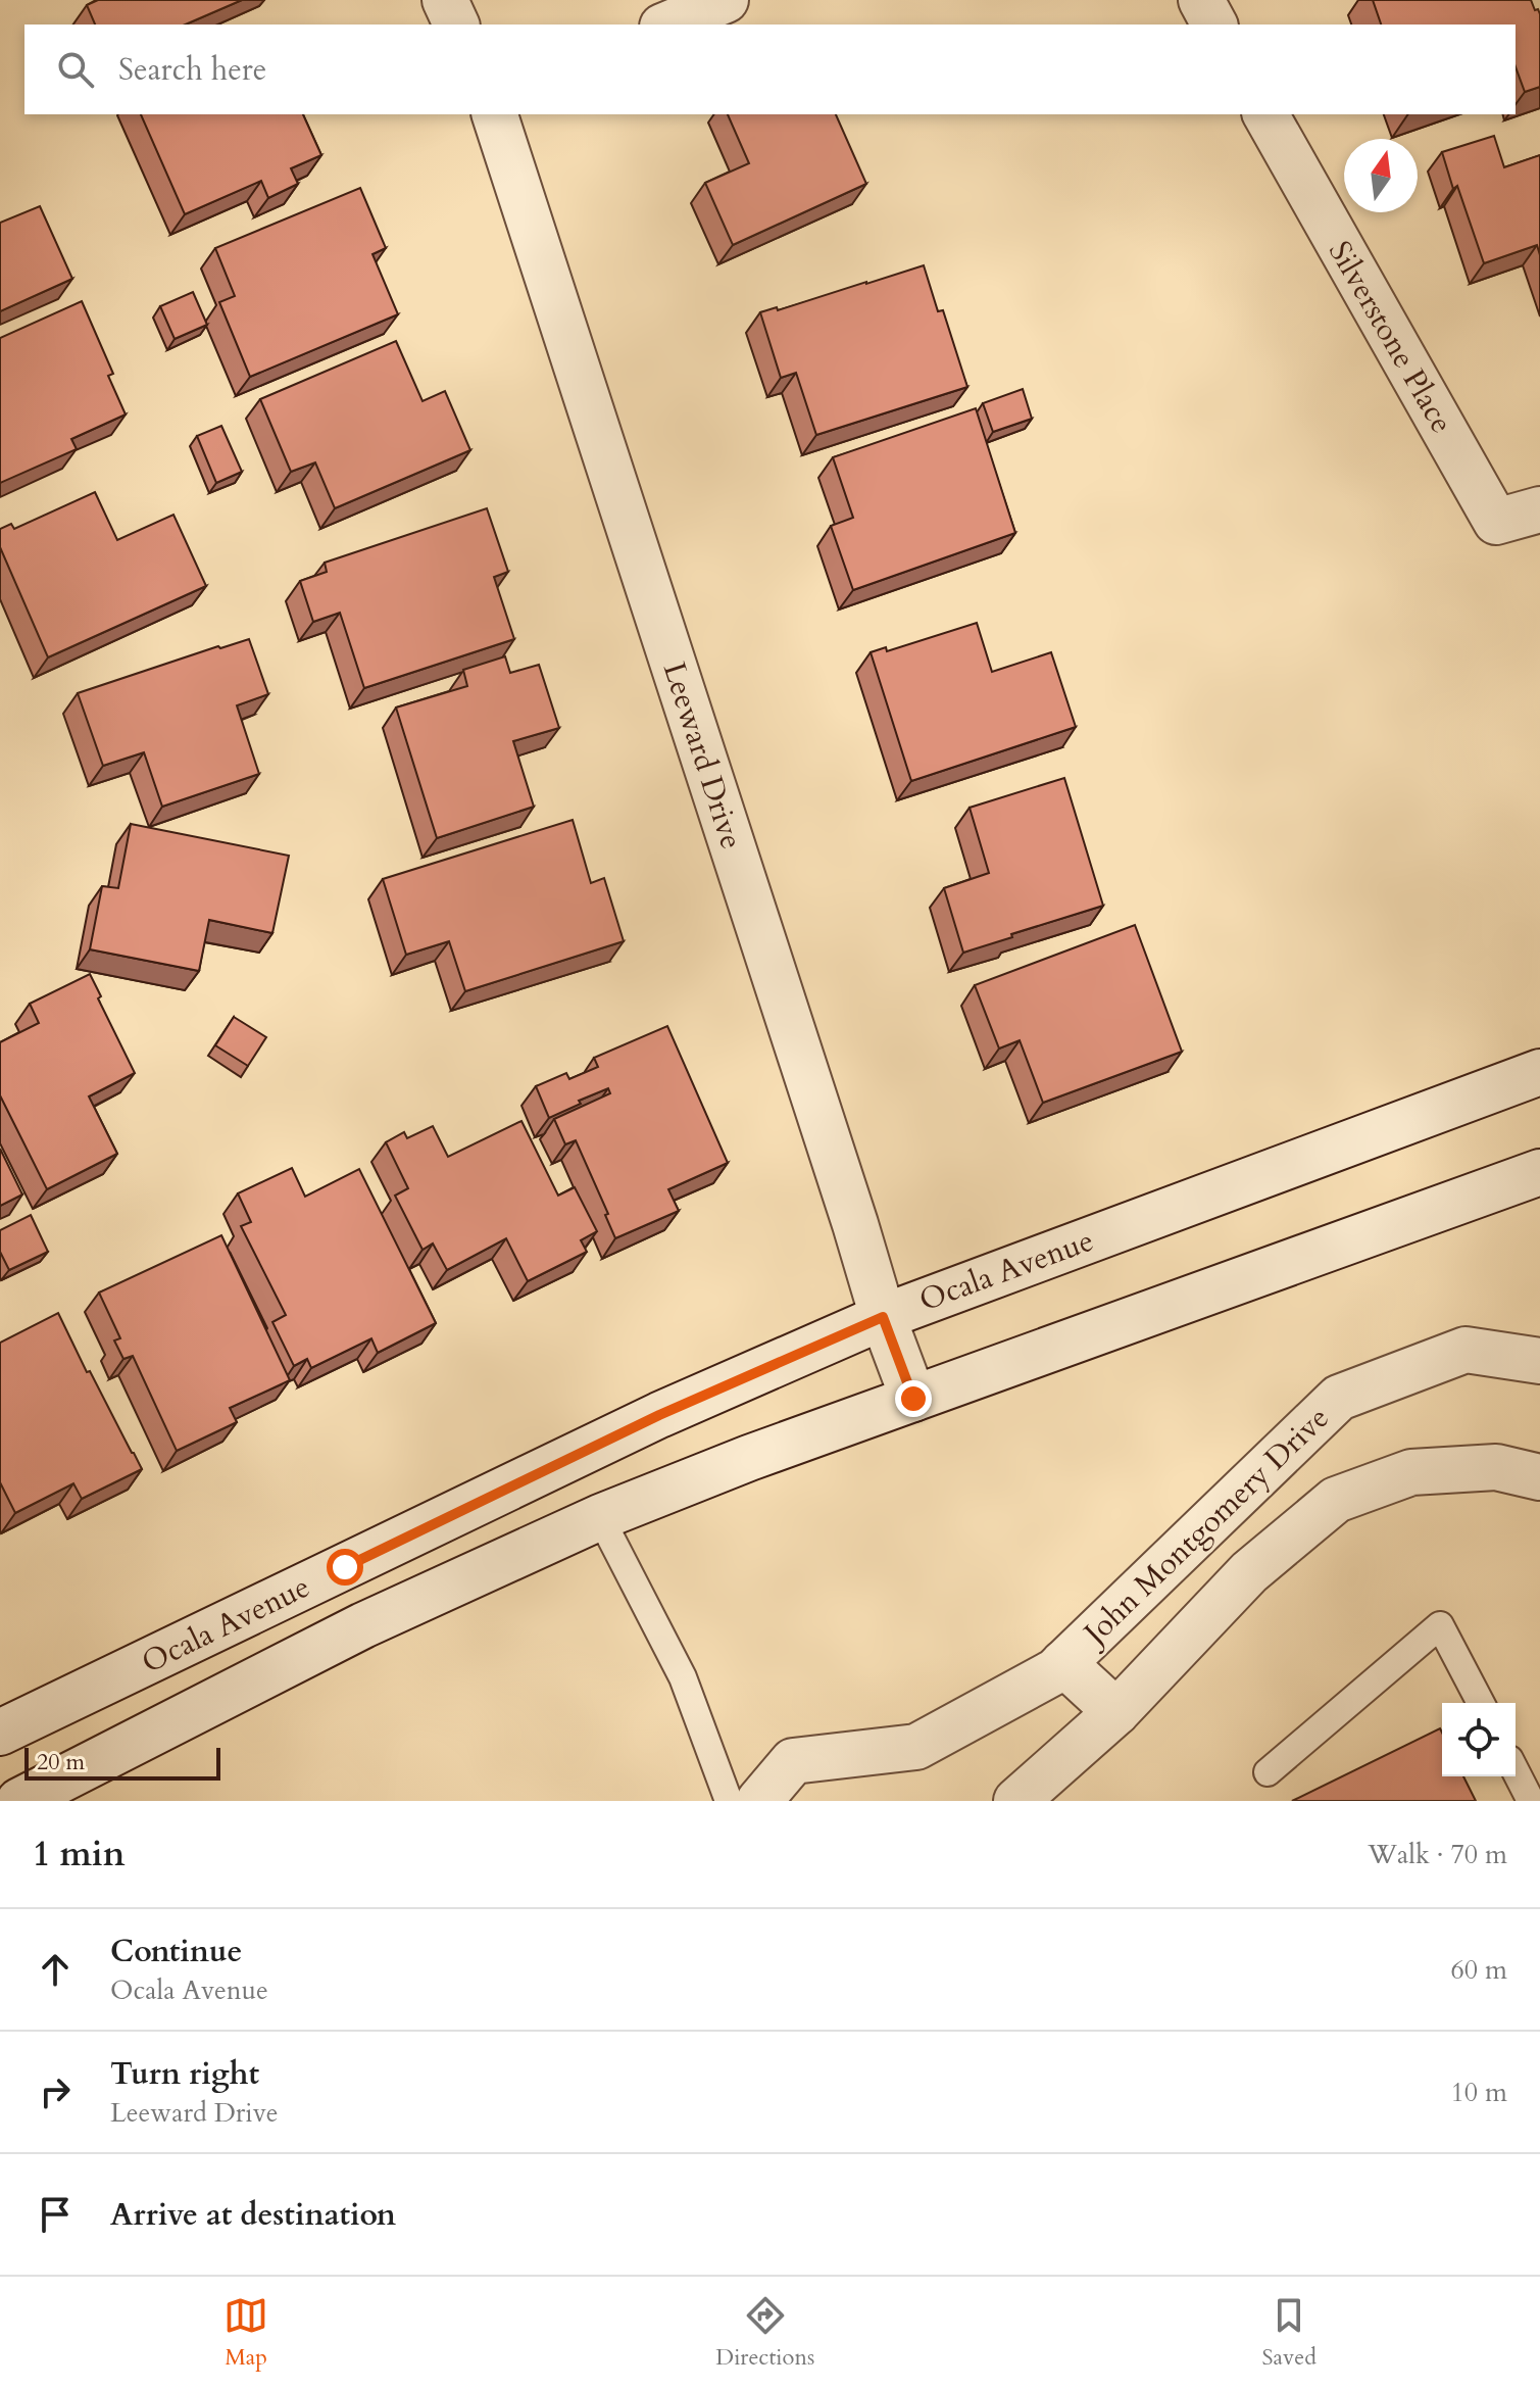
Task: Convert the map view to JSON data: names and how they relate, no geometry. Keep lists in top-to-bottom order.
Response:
{
  "streets": {
    "street": [
      "Silverstone Place",
      "Leeward Drive",
      "Ocala Avenue",
      "John Montgomery Drive"
    ]
  },
  "crossings": [
    ["Leeward Drive", "Ocala Avenue"]
  ],
  "scale_bar": "20 m",
  "north": "top",
  "page": {
    "search": "Search here",
    "scale": "20 m",
    "heading": ["1 min", "Walk · 70 m"],
    "list": [
      ["Continue", "Ocala Avenue", "60 m"],
      ["Turn right", "Leeward Drive", "10 m"],
      "Arrive at destination"
    ],
    "nav": ["Map", "Directions", "Saved"]
  }
}
